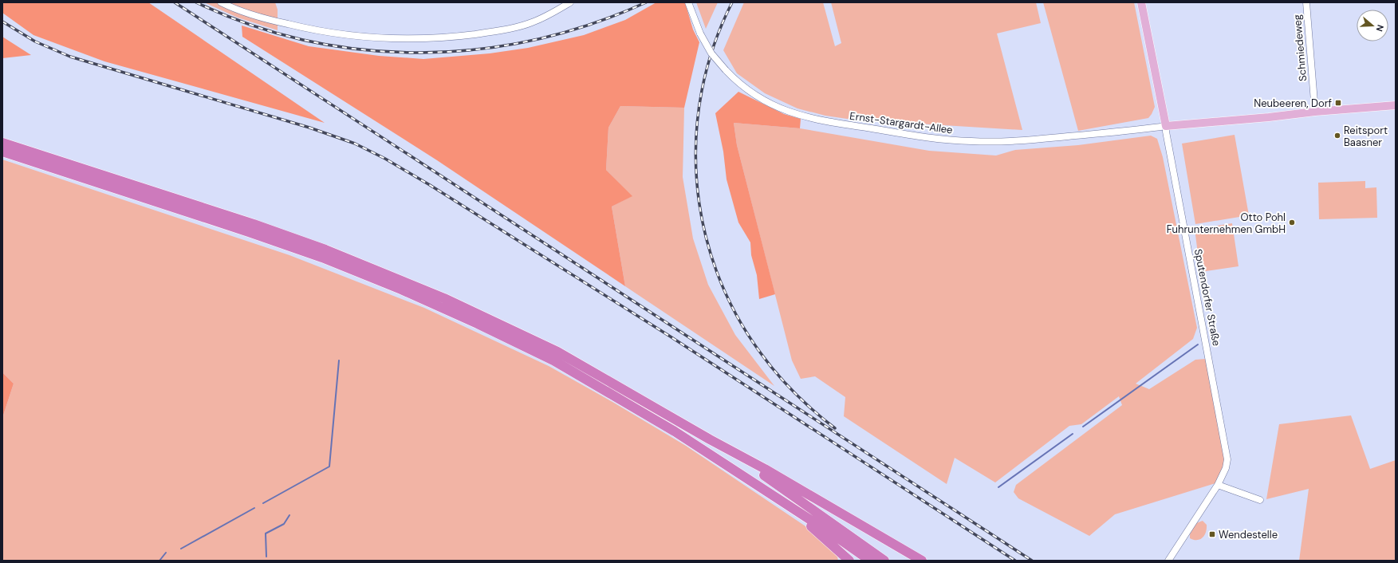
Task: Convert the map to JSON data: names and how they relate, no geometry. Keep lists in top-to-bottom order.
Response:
{
  "streets": {
    "main road": ["Sputendorfer Straße"],
    "street": ["Schmiedeweg", "Ernst-Stargardt-Allee"]
  },
  "crossings": [
    ["Ernst-Stargardt-Allee", "Sputendorfer Straße"]
  ],
  "places": {
    "transit": ["Neubeeren, Dorf", "Wendestelle"],
    "other": ["Reitsport Baasner", "Otto Pohl Fuhrunternehmen GmbH"]
  },
  "north": "right"
}
